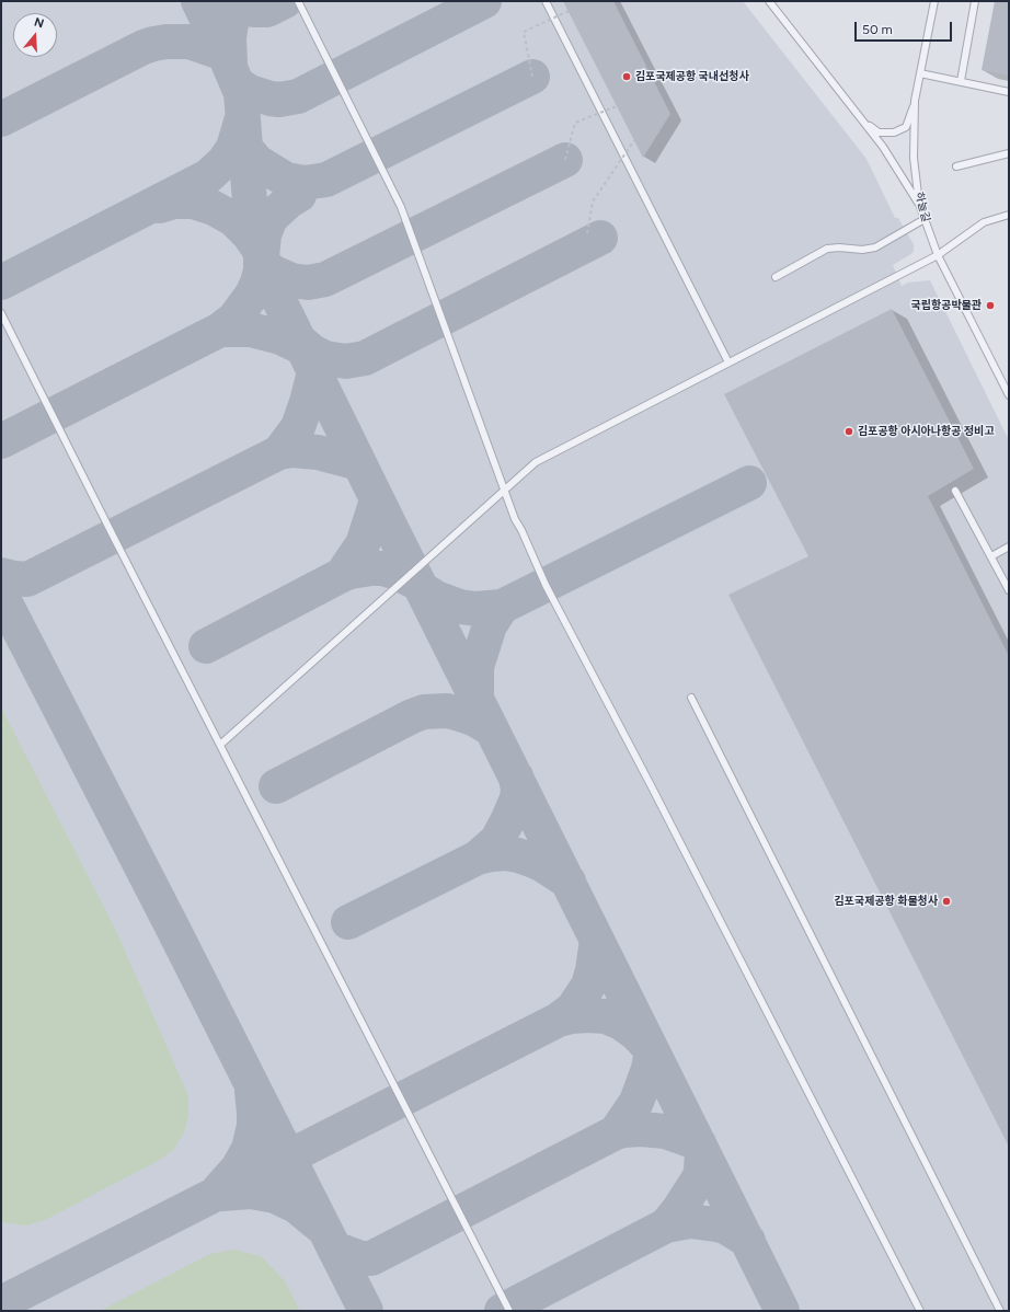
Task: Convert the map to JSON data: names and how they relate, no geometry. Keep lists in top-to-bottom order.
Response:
{
  "streets": {
    "lane": ["하늘길"]
  },
  "places": [
    "김포국제공항 국내선청사",
    "국립항공박물관",
    "김포공항 아시아나항공 정비고",
    "김포국제공항 화물청사"
  ],
  "scale_bar": "50 m",
  "north": "top"
}
